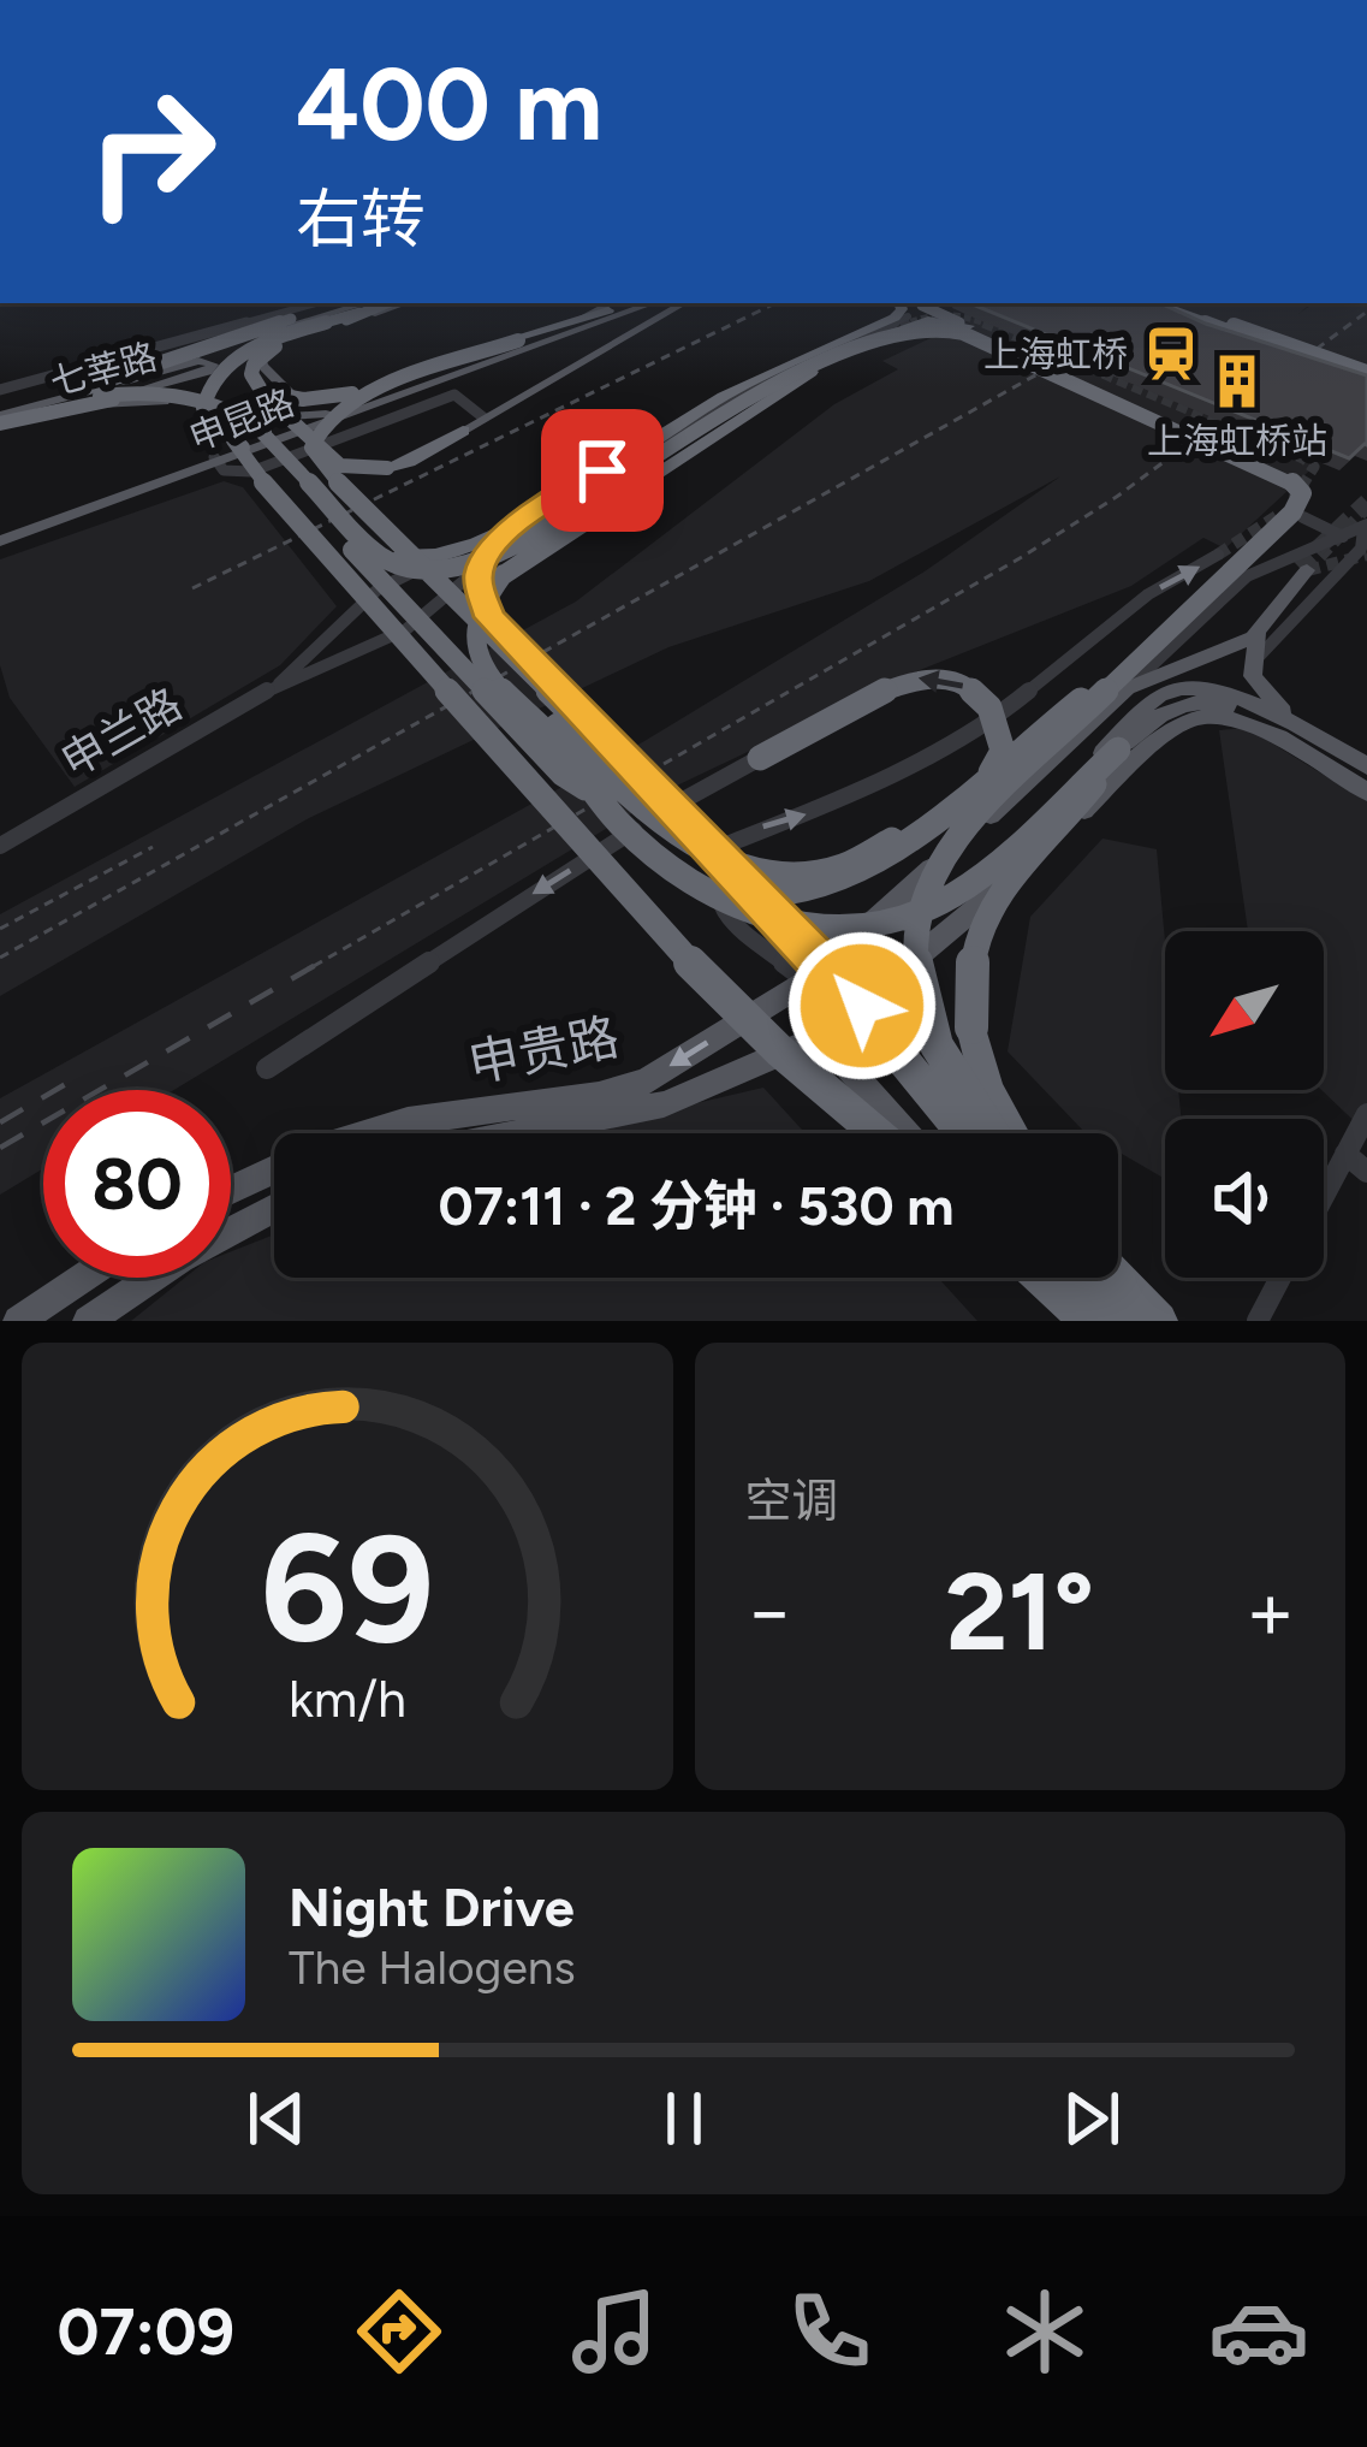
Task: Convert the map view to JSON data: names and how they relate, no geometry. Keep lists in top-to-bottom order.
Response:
{
  "streets": {
    "main road": ["七莘路", "申昆路", "申贵路"],
    "street": ["申兰路"]
  },
  "places": {
    "station": ["上海虹桥"],
    "building": ["上海虹桥站"]
  },
  "north": "bottom left",
  "page": {
    "turn": ["400 m", "右转"],
    "limit": "80",
    "trip": "07:11 · 2 分钟 · 530 m",
    "tile": "空调",
    "heat": ["−", "21°", "+"],
    "song": ["Night Drive", "The Halogens"],
    "tabs": "07:09",
    "gauge": ["69", "km/h"]
  }
}
